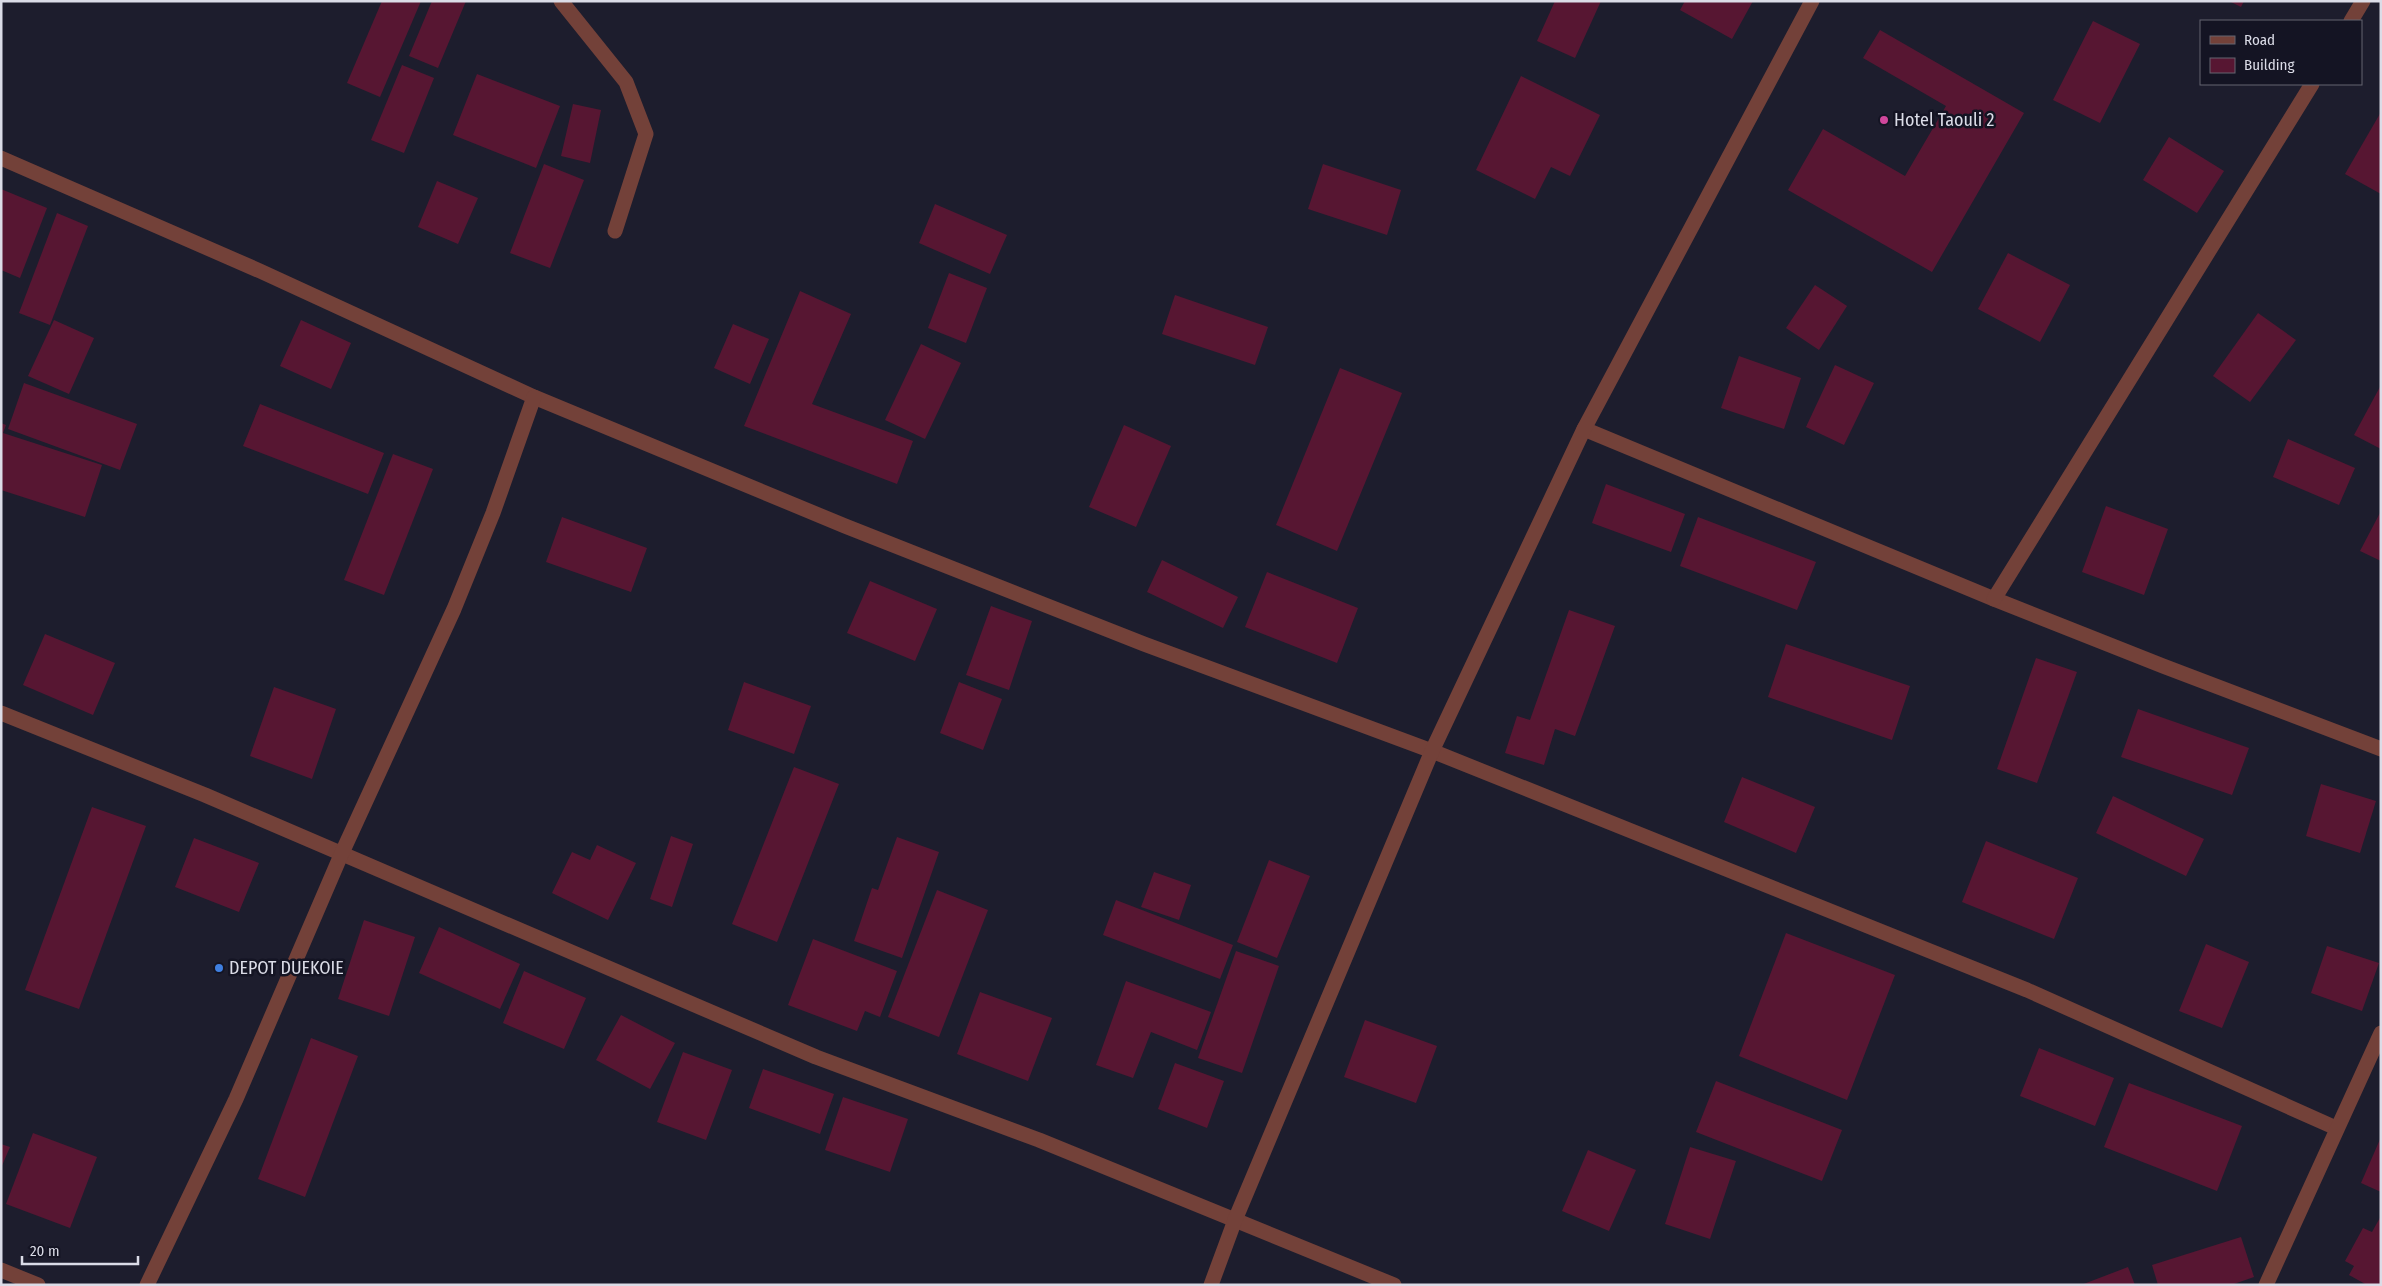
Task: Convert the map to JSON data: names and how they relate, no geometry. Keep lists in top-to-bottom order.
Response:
{
  "places": ["Hotel Taouli 2", "DEPOT DUEKOIE"],
  "legend": ["Road", "Building"],
  "scale_bar": "20 m"
}
